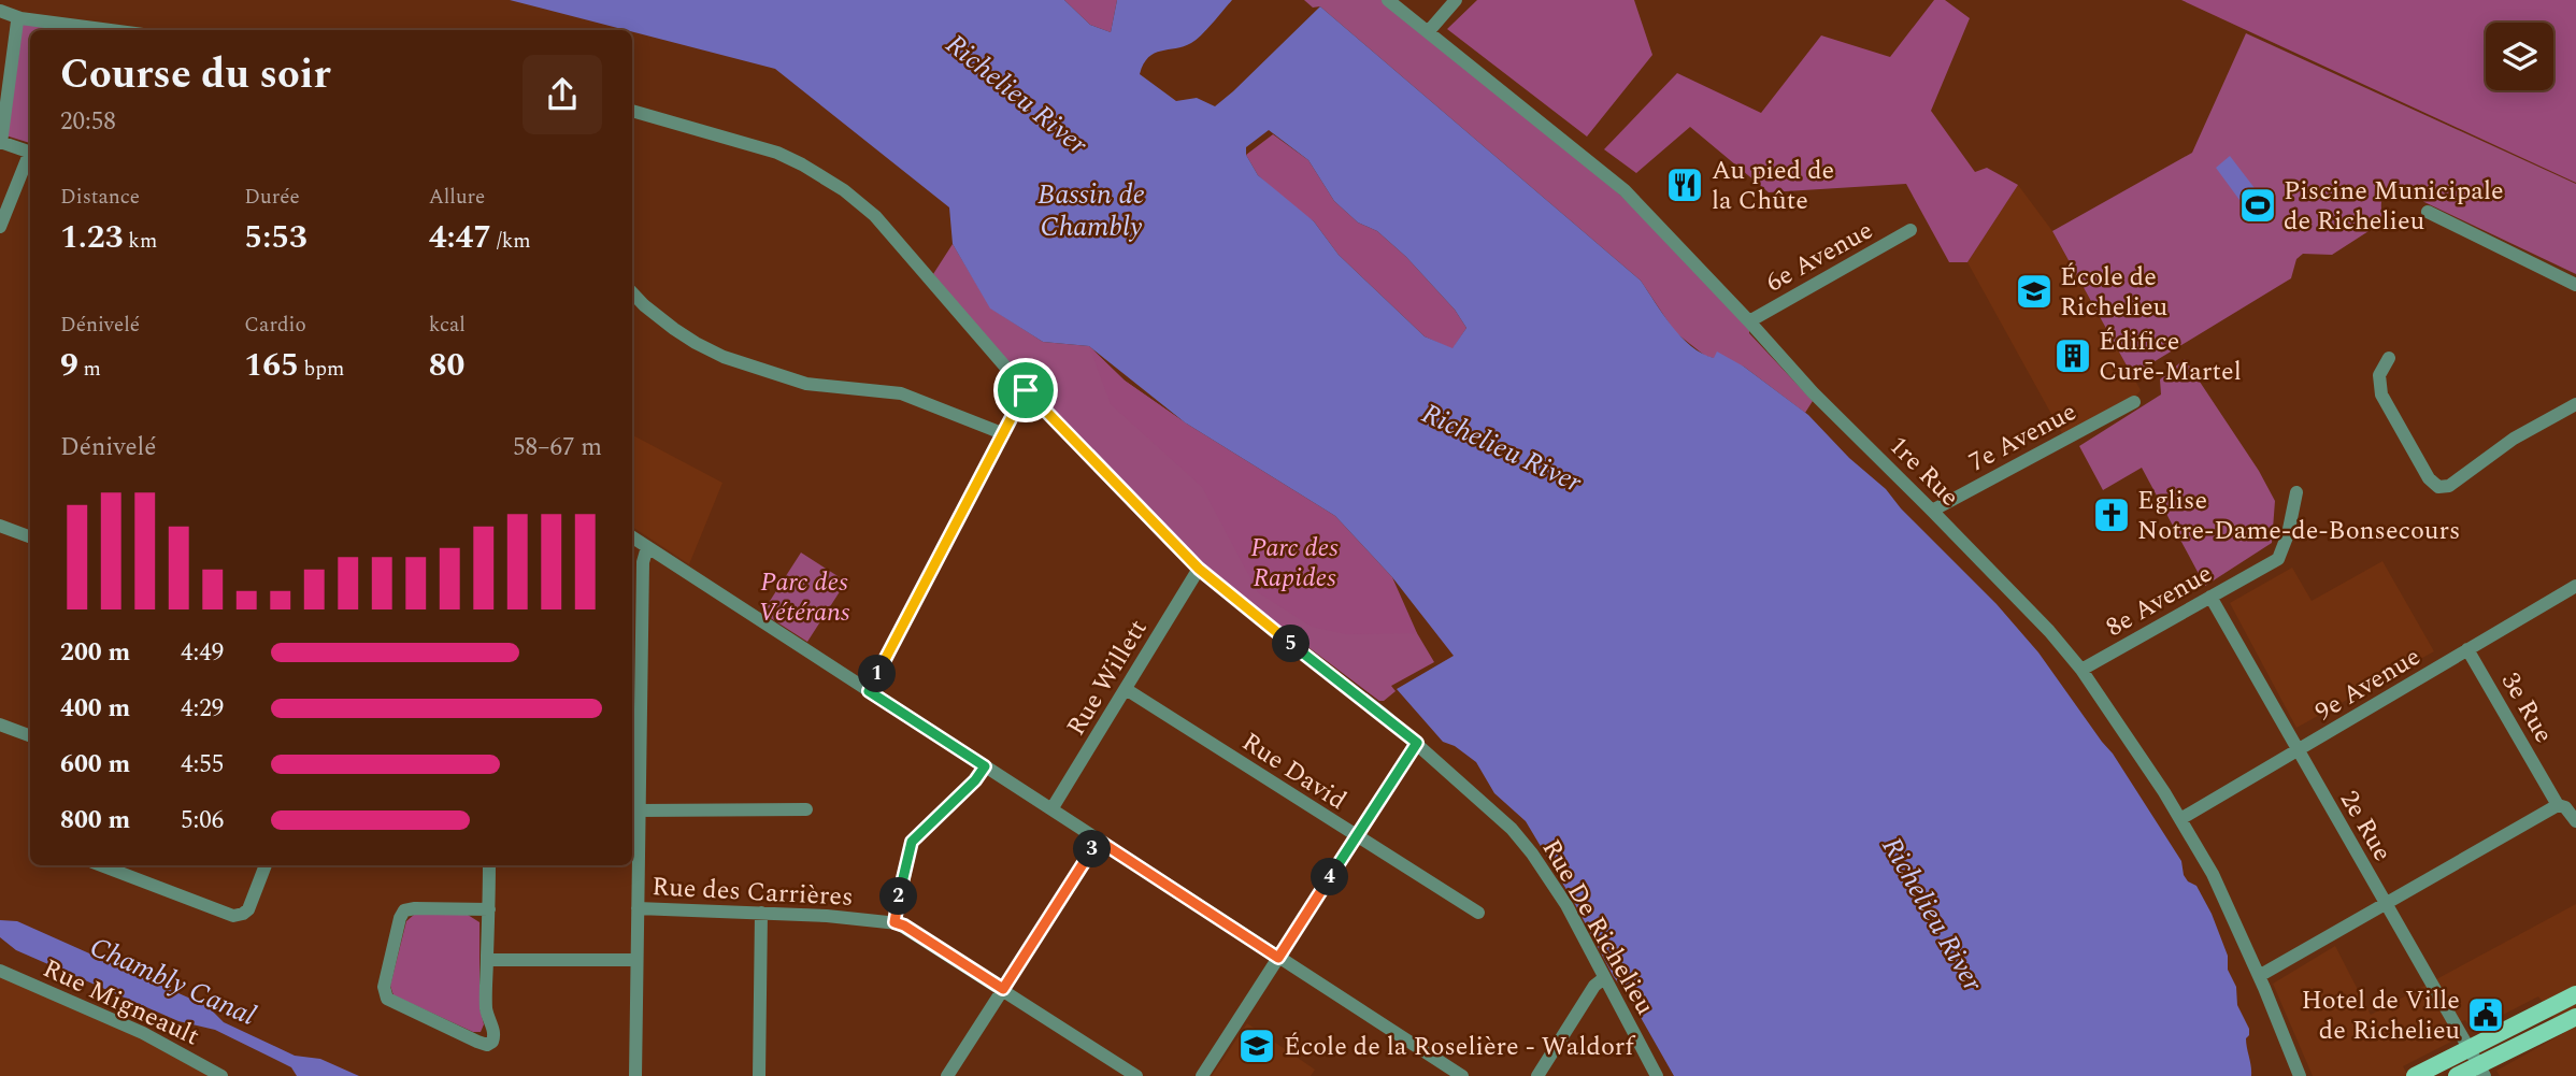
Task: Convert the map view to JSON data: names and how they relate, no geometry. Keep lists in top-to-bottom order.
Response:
{
  "streets": {
    "street": [
      "6e Avenue",
      "7e Avenue",
      "1re Rue",
      "8e Avenue",
      "Rue Willett",
      "9e Avenue",
      "3e Rue",
      "Rue David",
      "2e Rue",
      "Rue des Carrières",
      "Rue De Richelieu",
      "Rue Migneault"
    ]
  },
  "crossings": [
    ["6e Avenue", "1re Rue"],
    ["7e Avenue", "1re Rue"],
    ["1re Rue", "8e Avenue"],
    ["1re Rue", "9e Avenue"],
    ["8e Avenue", "2e Rue"],
    ["Rue Willett", "Rue David"],
    ["Rue Willett", "Rue De Richelieu"],
    ["9e Avenue", "3e Rue"],
    ["9e Avenue", "2e Rue"]
  ],
  "water": ["Richelieu River", "Bassin de Chambly", "Chambly Canal"],
  "parks": ["Parc des Rapides", "Parc des Vétérans"],
  "places": {
    "restaurant": ["Au pied de la Chûte"],
    "sports": ["Piscine Municipale de Richelieu"],
    "school or university": ["École de Richelieu", "École de la Roselière - Waldorf"],
    "building": ["Édifice Curē-Martel"],
    "church": ["Eglise Notre-Dame-de-Bonsecours"],
    "public building": ["Hotel de Ville de Richelieu"]
  },
  "page": {
    "heading": ["Course du soir", "20:58"],
    "stats": [
      ["Distance", "1.23 km"],
      ["Durée", "5:53"],
      ["Allure", "4:47 /km"],
      ["Dénivelé", "9 m"],
      ["Cardio", "165 bpm"],
      ["kcal", "80"]
    ],
    "chart": ["Dénivelé", "58–67 m"],
    "pins": [
      "5",
      "1",
      "3",
      "4",
      "2"
    ],
    "list": [
      {
        "name": "200 m",
        "note": "4:49"
      },
      {
        "name": "400 m",
        "note": "4:29"
      },
      {
        "name": "600 m",
        "note": "4:55"
      },
      {
        "name": "800 m",
        "note": "5:06"
      }
    ]
  }
}
